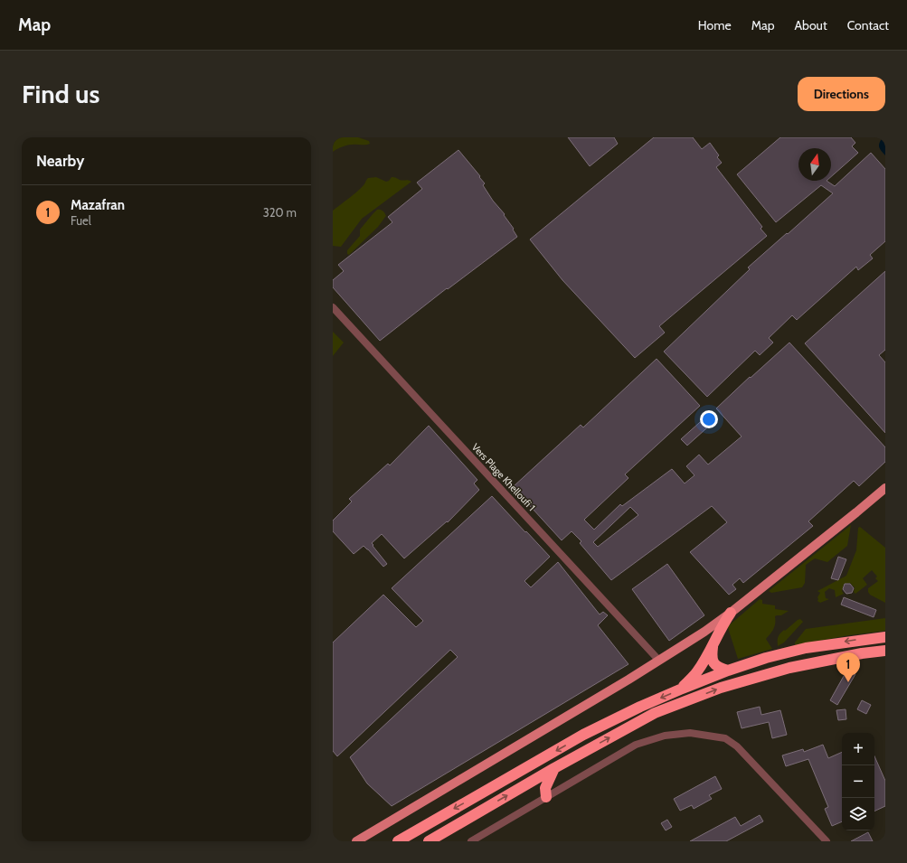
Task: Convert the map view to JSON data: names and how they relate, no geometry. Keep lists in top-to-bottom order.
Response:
{
  "streets": {
    "street": ["Vers Plage Khelloufi 1"]
  },
  "north": "top",
  "page": {
    "header": "Map",
    "nav": [
      "Home",
      "Map",
      "About",
      "Contact"
    ],
    "buttons": "Directions",
    "title": "Find us",
    "heading": "Nearby",
    "list": [
      {
        "mark": "1",
        "name": "Mazafran",
        "note": "Fuel",
        "value": "320 m"
      }
    ],
    "pins": "1",
    "map_buttons": ["+", "−"]
  }
}
